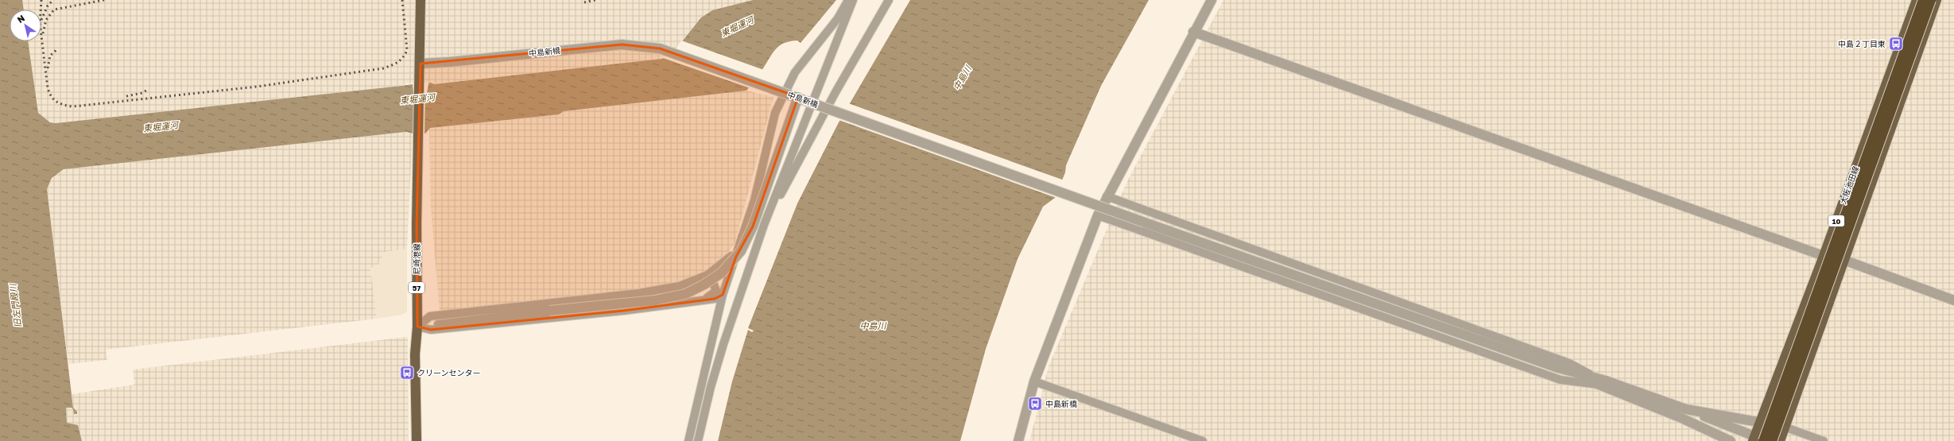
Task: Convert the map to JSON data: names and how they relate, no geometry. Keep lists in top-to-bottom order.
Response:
{
  "streets": {
    "main road": [
      "大阪池田線",
      "10",
      "尼崎港線",
      "57"
    ],
    "street": ["中島新橋"]
  },
  "crossings": [
    ["中島新橋", "尼崎港線"],
    ["中島新橋", "57"],
    ["尼崎港線", "57"]
  ],
  "water": ["東堀運河", "中島川", "旧左門殿川"],
  "places": {
    "bus stop": ["中島２丁目東", "クリーンセンター", "中島新橋"]
  },
  "north": "top left"
}
